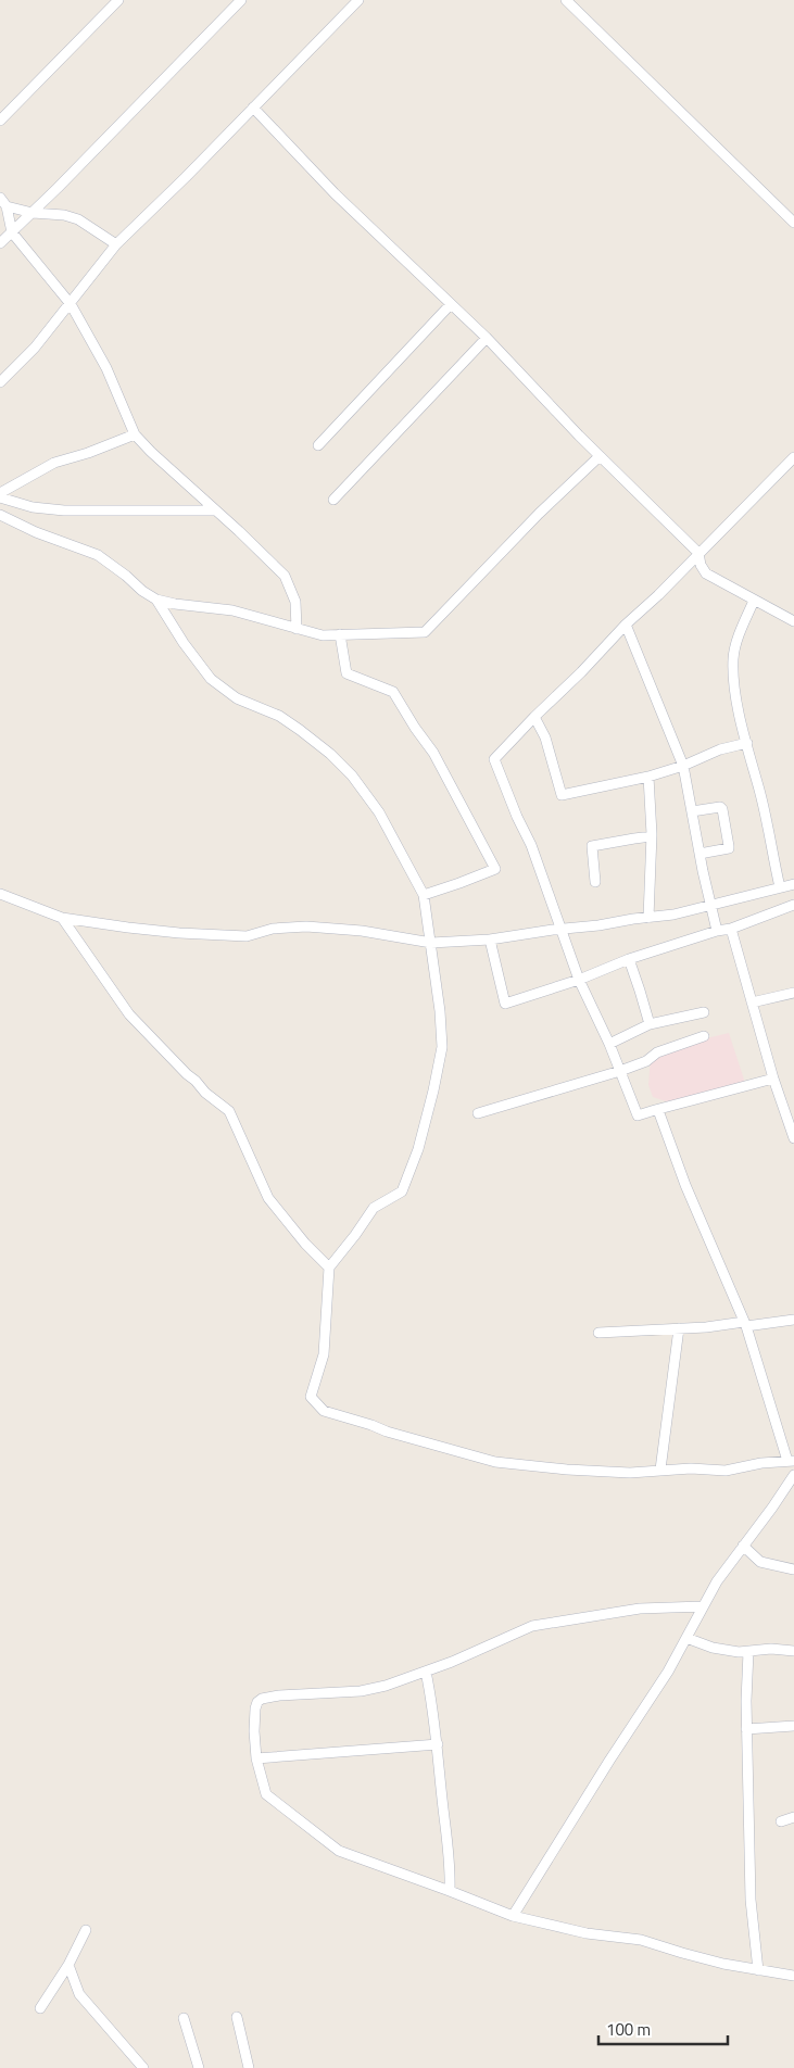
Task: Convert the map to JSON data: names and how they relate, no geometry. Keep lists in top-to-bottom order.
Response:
{
  "scale_bar": "100 m"
}
